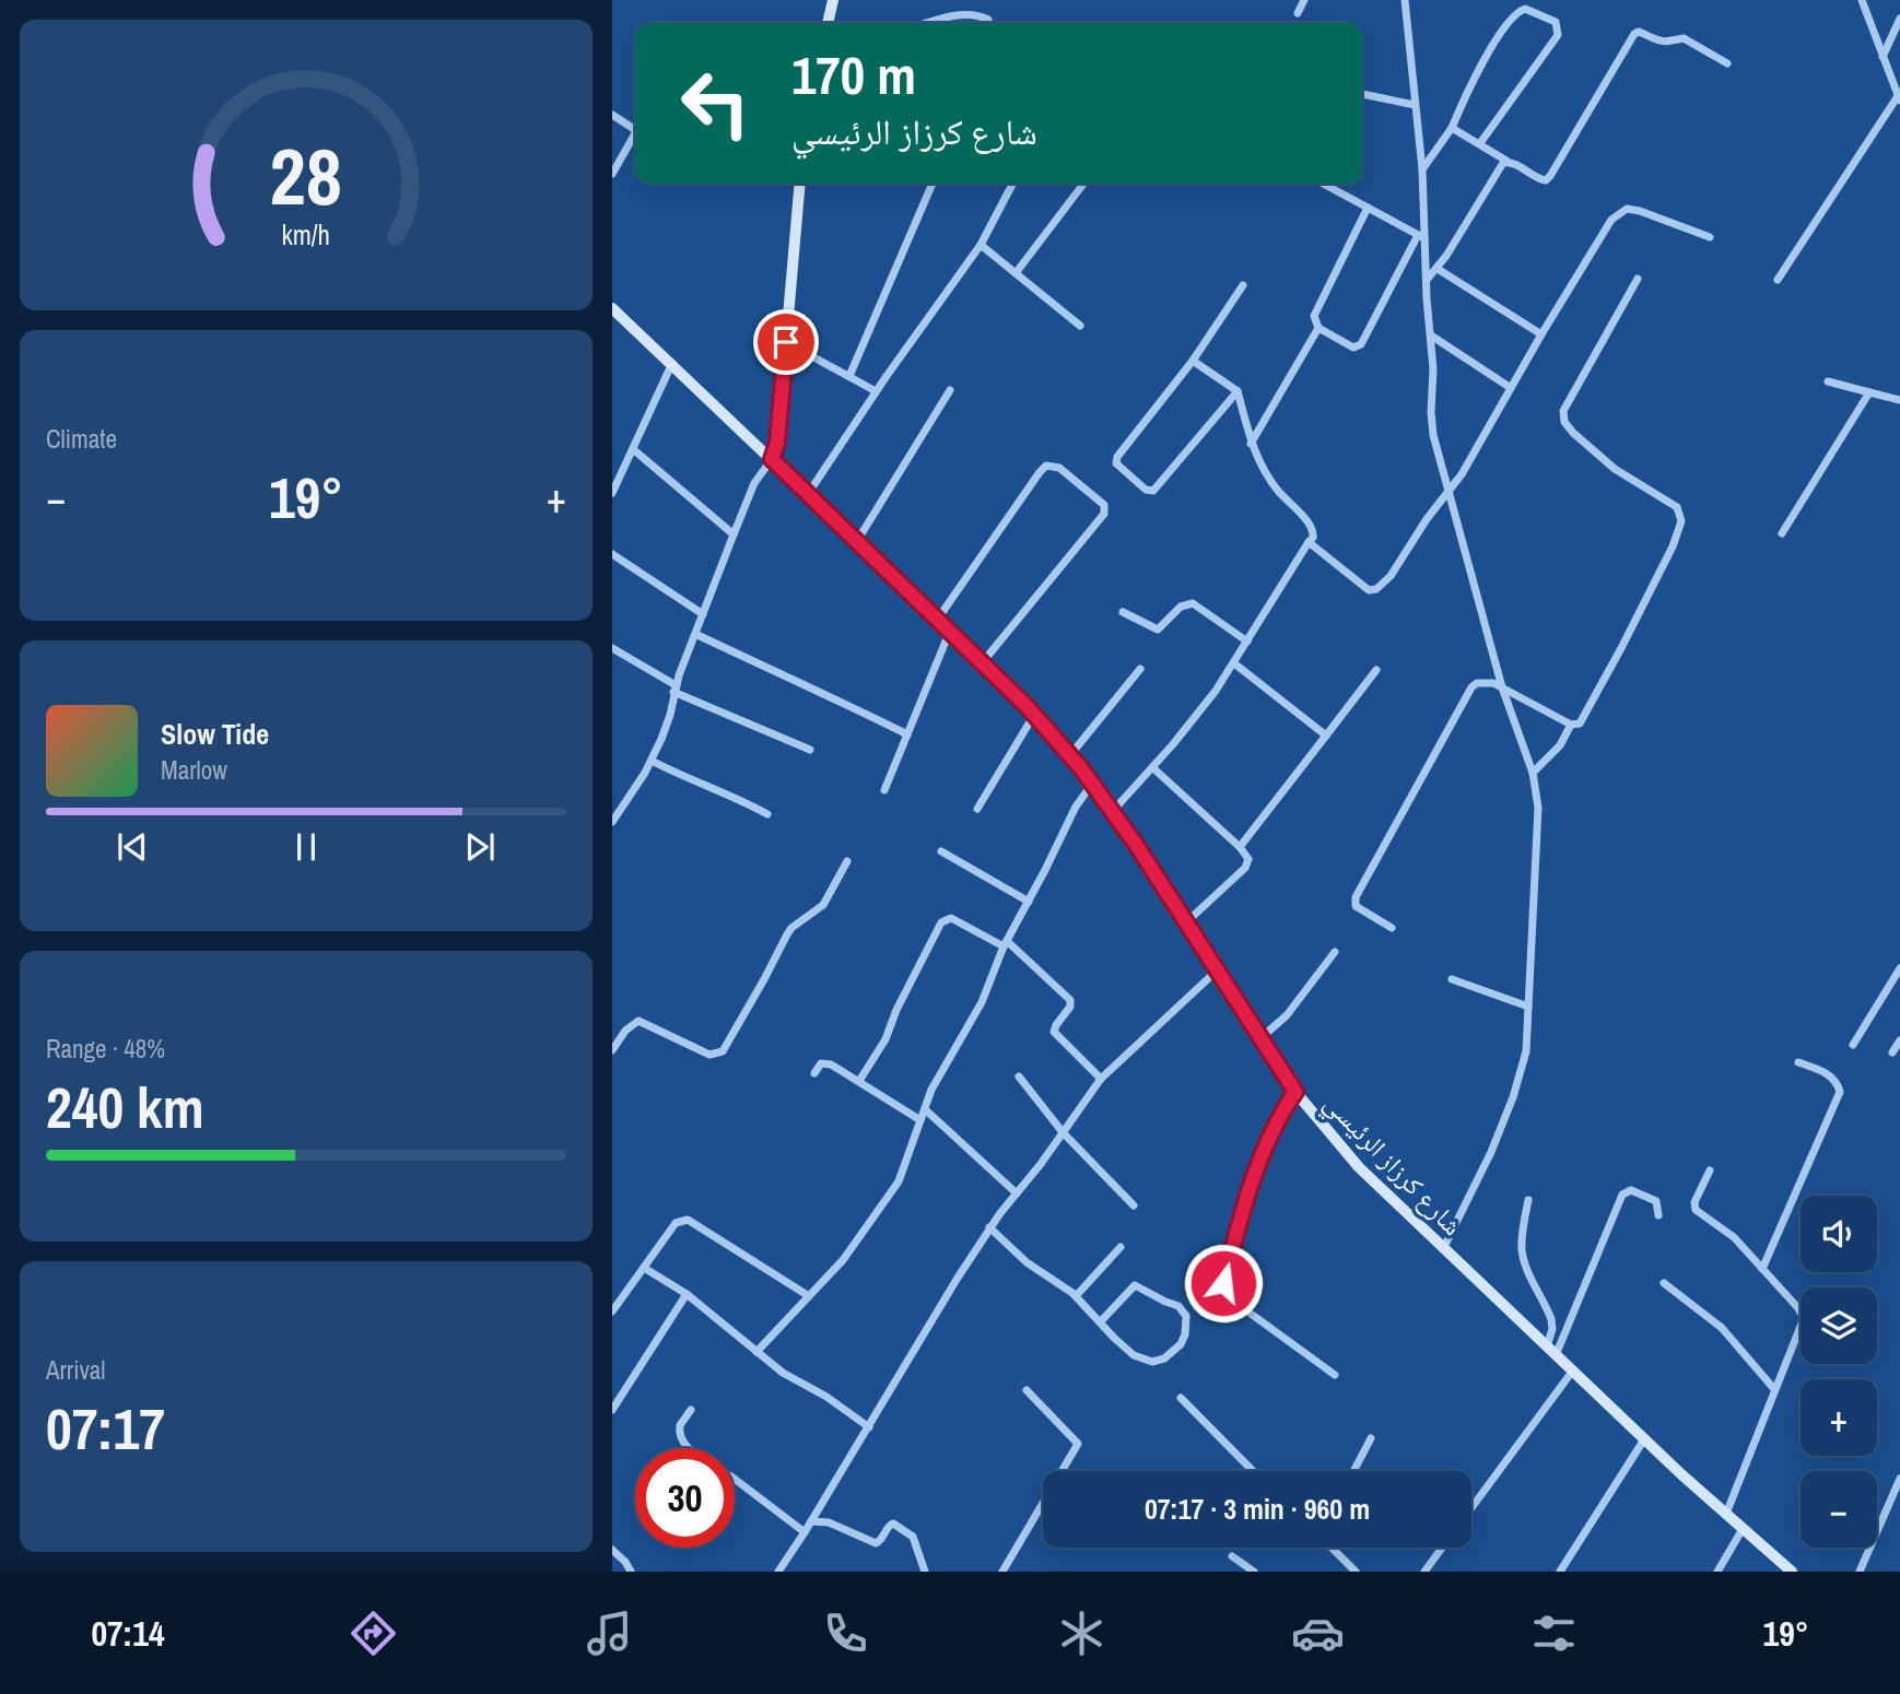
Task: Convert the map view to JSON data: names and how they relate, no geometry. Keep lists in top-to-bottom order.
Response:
{
  "streets": {
    "street": ["شارع كرزاز الرئيسي"]
  },
  "page": {
    "turn": ["170 m", "شارع كرزاز الرئيسي"],
    "tile": [
      "Climate",
      ["Range · 48%", "240 km"],
      ["Arrival", "07:17"]
    ],
    "heat": ["−", "19°", "+"],
    "song": ["Slow Tide", "Marlow"],
    "map_buttons": ["+", "−"],
    "limit": "30",
    "trip": "07:17 · 3 min · 960 m",
    "tabs": ["07:14", "19°"],
    "gauge": ["28", "km/h"]
  }
}
